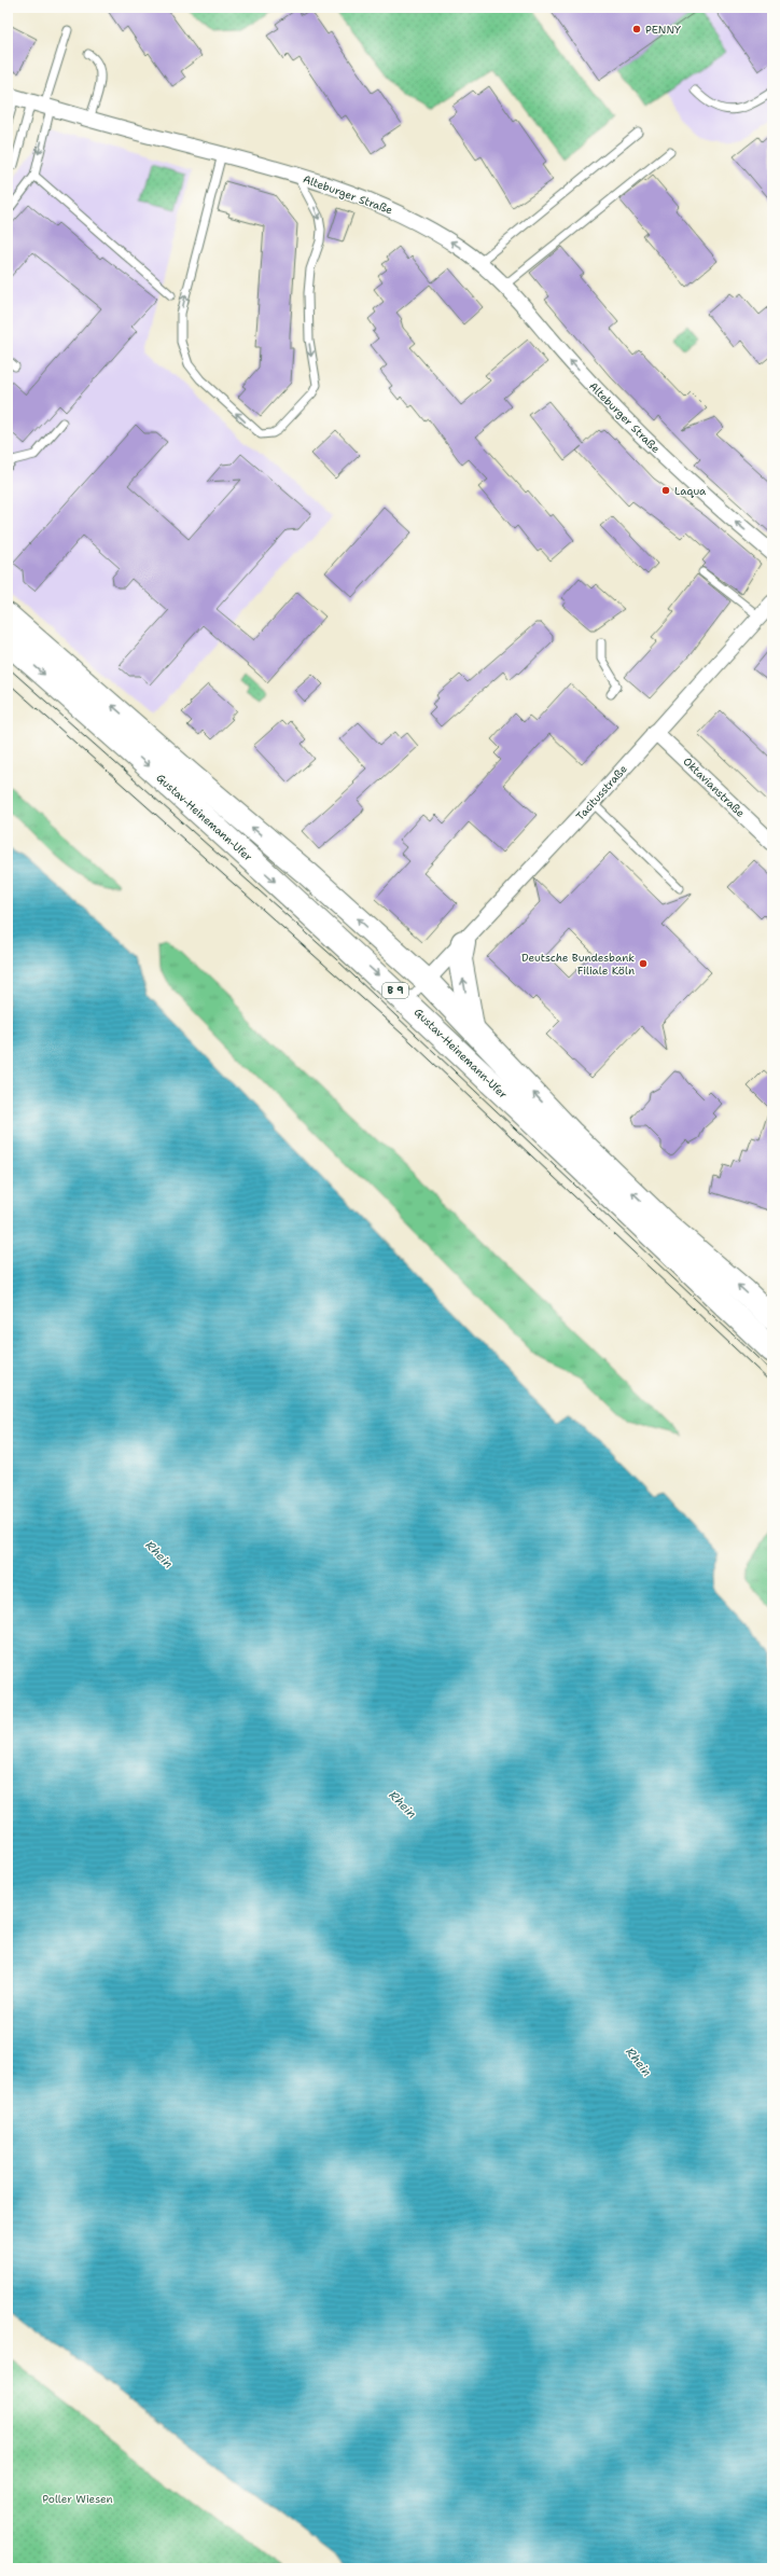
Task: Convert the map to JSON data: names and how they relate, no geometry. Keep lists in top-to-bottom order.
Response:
{
  "streets": {
    "main road": ["Gustav-Heinemann-Ufer", "B 9"],
    "street": ["Alteburger Straße", "Oktavianstraße", "Tacitusstraße"]
  },
  "crossings": [
    ["Oktavianstraße", "Tacitusstraße"],
    ["Tacitusstraße", "Gustav-Heinemann-Ufer"]
  ],
  "one_way": ["Alteburger Straße"],
  "water": ["Rhein"],
  "parks": ["Poller Wiesen"],
  "places": ["PENNY", "Laqua", "Deutsche Bundesbank Filiale Köln"]
}
